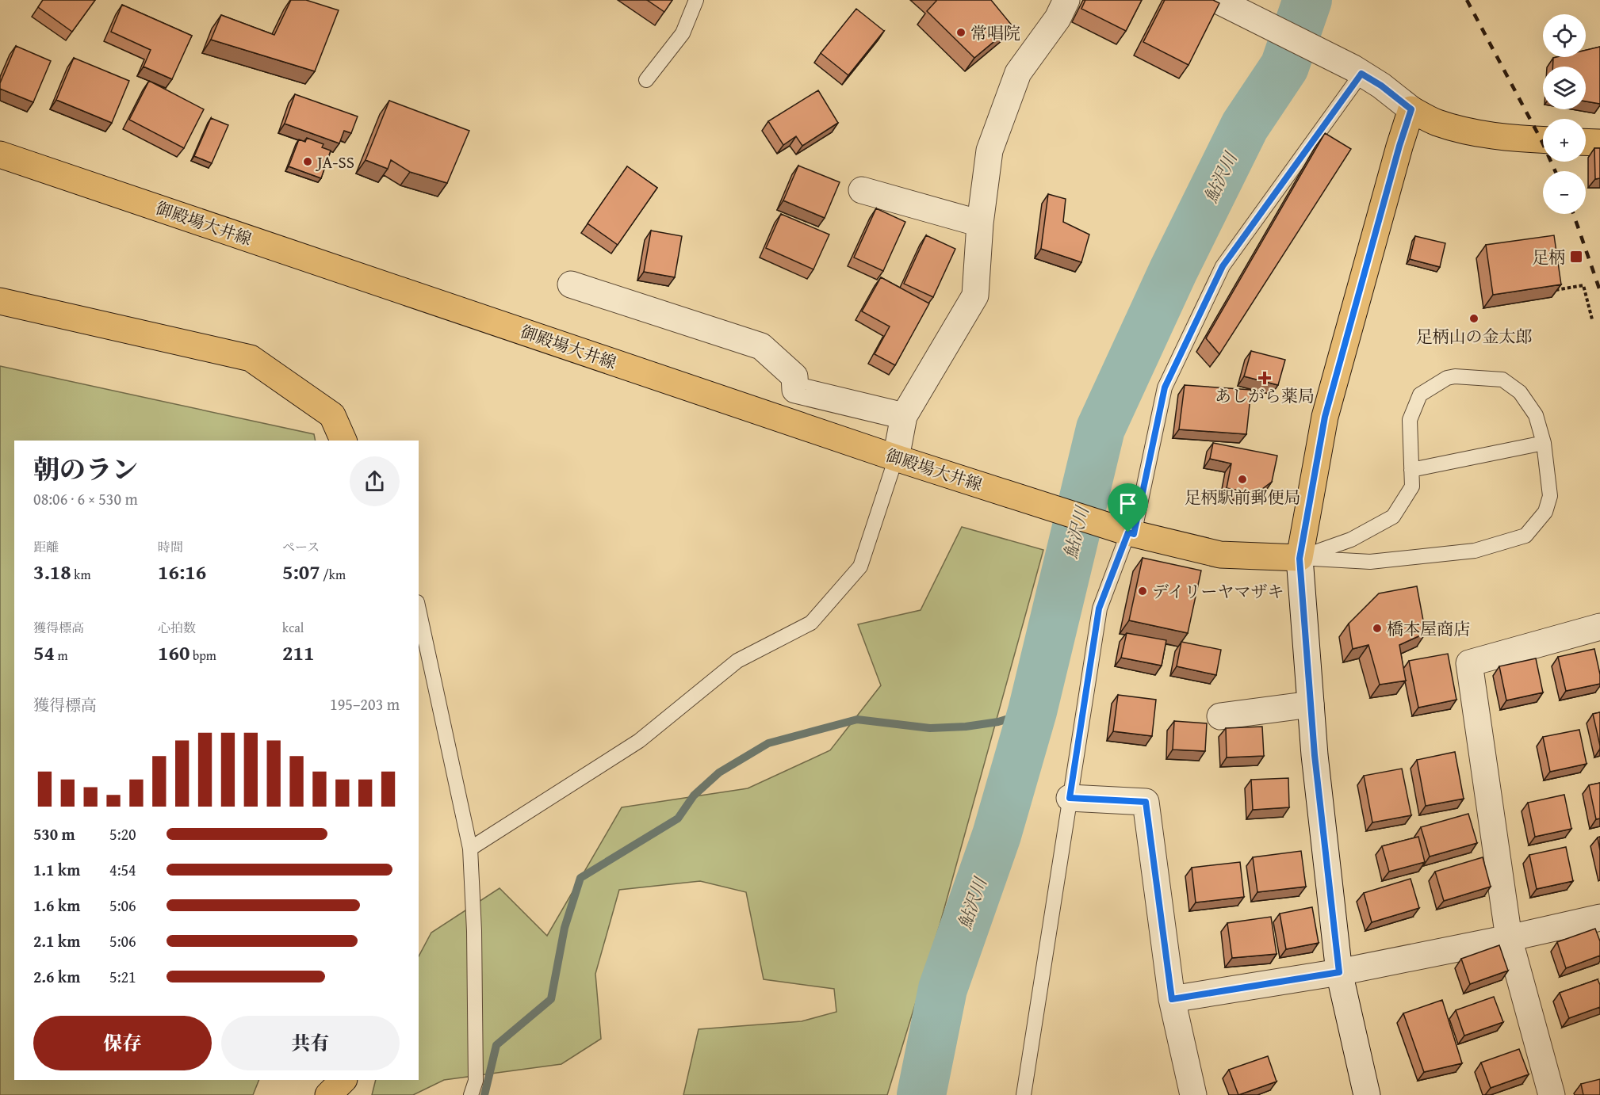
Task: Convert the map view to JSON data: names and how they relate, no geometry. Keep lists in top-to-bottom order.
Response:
{
  "streets": {
    "main road": ["御殿場大井線"]
  },
  "water": ["鮎沢川"],
  "places": {
    "other": [
      "常唱院",
      "JA-SS",
      "足柄山の金太郎",
      "足柄駅前郵便局",
      "デイリーヤマザキ",
      "橋本屋商店"
    ],
    "transit": ["足柄"],
    "health": ["あしがら薬局"]
  },
  "page": {
    "map_buttons": ["+", "−"],
    "heading": ["朝のラン", "08:06 · 6 × 530 m"],
    "stats": [
      ["距離", "3.18 km"],
      ["時間", "16:16"],
      ["ペース", "5:07 /km"],
      ["獲得標高", "54 m"],
      ["心拍数", "160 bpm"],
      ["kcal", "211"]
    ],
    "chart": ["獲得標高", "195–203 m"],
    "list": [
      {
        "name": "530 m",
        "note": "5:20"
      },
      {
        "name": "1.1 km",
        "note": "4:54"
      },
      {
        "name": "1.6 km",
        "note": "5:06"
      },
      {
        "name": "2.1 km",
        "note": "5:06"
      },
      {
        "name": "2.6 km",
        "note": "5:21"
      }
    ],
    "buttons": ["保存", "共有"]
  }
}
